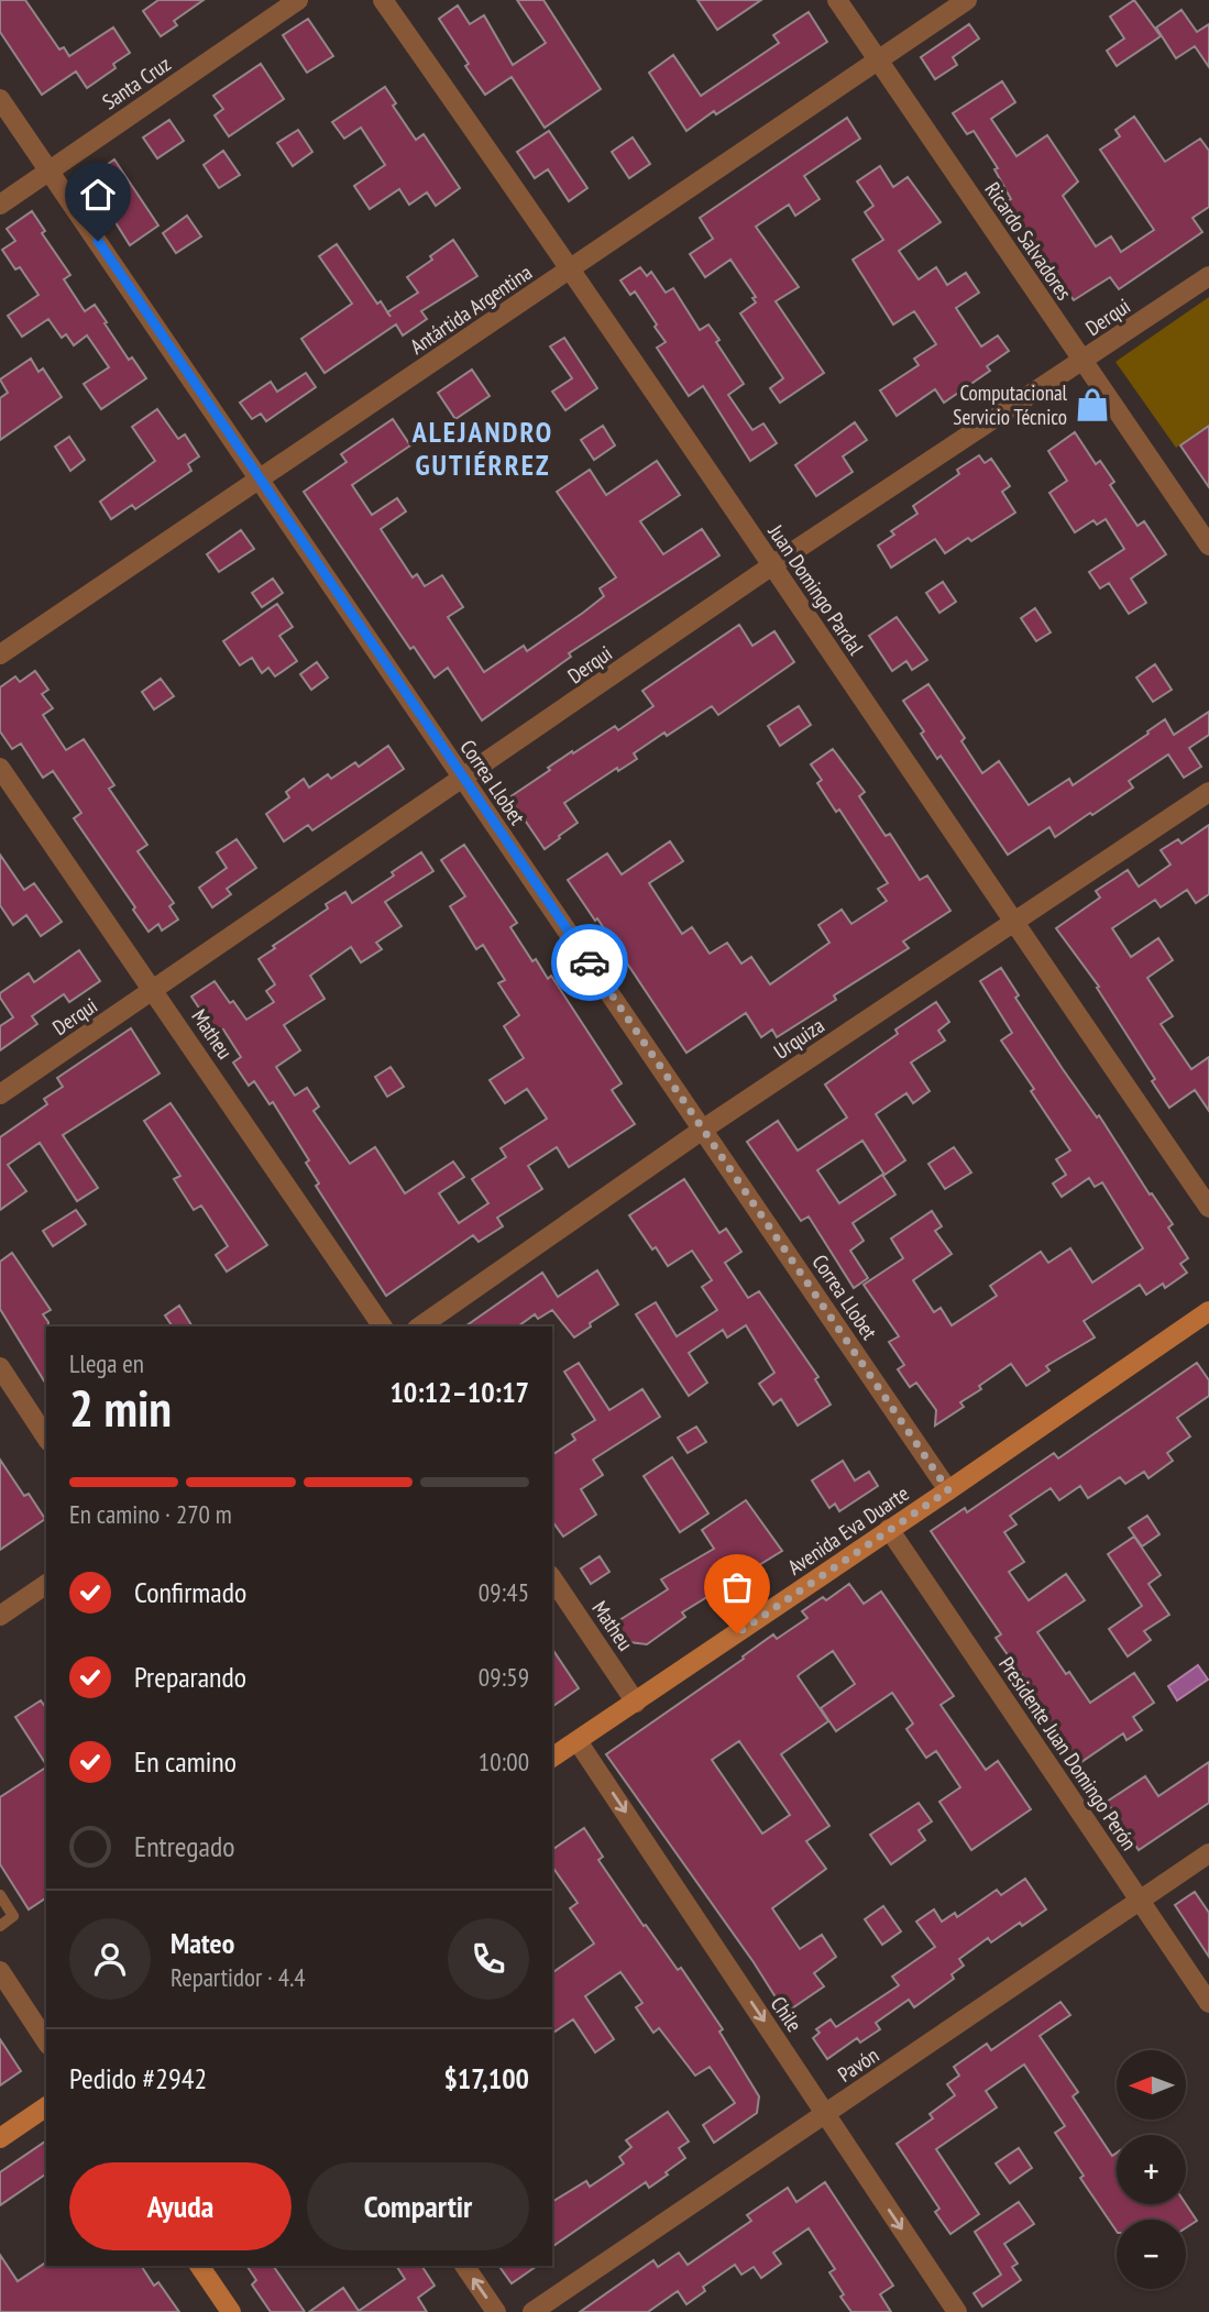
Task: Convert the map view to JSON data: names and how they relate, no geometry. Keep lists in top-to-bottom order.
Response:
{
  "streets": {
    "main road": ["Avenida Eva Duarte"],
    "street": [
      "Santa Cruz",
      "Ricardo Salvadores",
      "Antártida Argentina",
      "Derqui",
      "Juan Domingo Pardal",
      "Correa Llobet",
      "Matheu",
      "Urquiza",
      "Presidente Juan Domingo Perón",
      "Chile",
      "Pavón"
    ]
  },
  "crossings": [
    ["Santa Cruz", "Correa Llobet"],
    ["Ricardo Salvadores", "Antártida Argentina"],
    ["Ricardo Salvadores", "Derqui"],
    ["Antártida Argentina", "Juan Domingo Pardal"],
    ["Antártida Argentina", "Correa Llobet"],
    ["Derqui", "Juan Domingo Pardal"],
    ["Derqui", "Correa Llobet"],
    ["Derqui", "Matheu"],
    ["Juan Domingo Pardal", "Urquiza"],
    ["Correa Llobet", "Urquiza"],
    ["Correa Llobet", "Avenida Eva Duarte"],
    ["Matheu", "Avenida Eva Duarte"],
    ["Avenida Eva Duarte", "Presidente Juan Domingo Perón"],
    ["Avenida Eva Duarte", "Chile"],
    ["Presidente Juan Domingo Perón", "Pavón"],
    ["Chile", "Pavón"]
  ],
  "one_way": ["Chile"],
  "districts": ["ALEJANDRO GUTIÉRREZ"],
  "places": {
    "shop": ["Computacional Servicio Técnico"]
  },
  "north": "left",
  "page": {
    "heading": ["2 min", "Llega en", "10:12–10:17"],
    "panel": [
      "Mateo",
      "Repartidor · 4.4",
      "Pedido #2942",
      "$17,100"
    ],
    "bar": "En camino · 270 m",
    "list": [
      ["Confirmado", "09:45"],
      ["Preparando", "09:59"],
      ["En camino", "10:00"],
      "Entregado"
    ],
    "map_buttons": ["+", "−"],
    "buttons": ["Ayuda", "Compartir"]
  }
}
